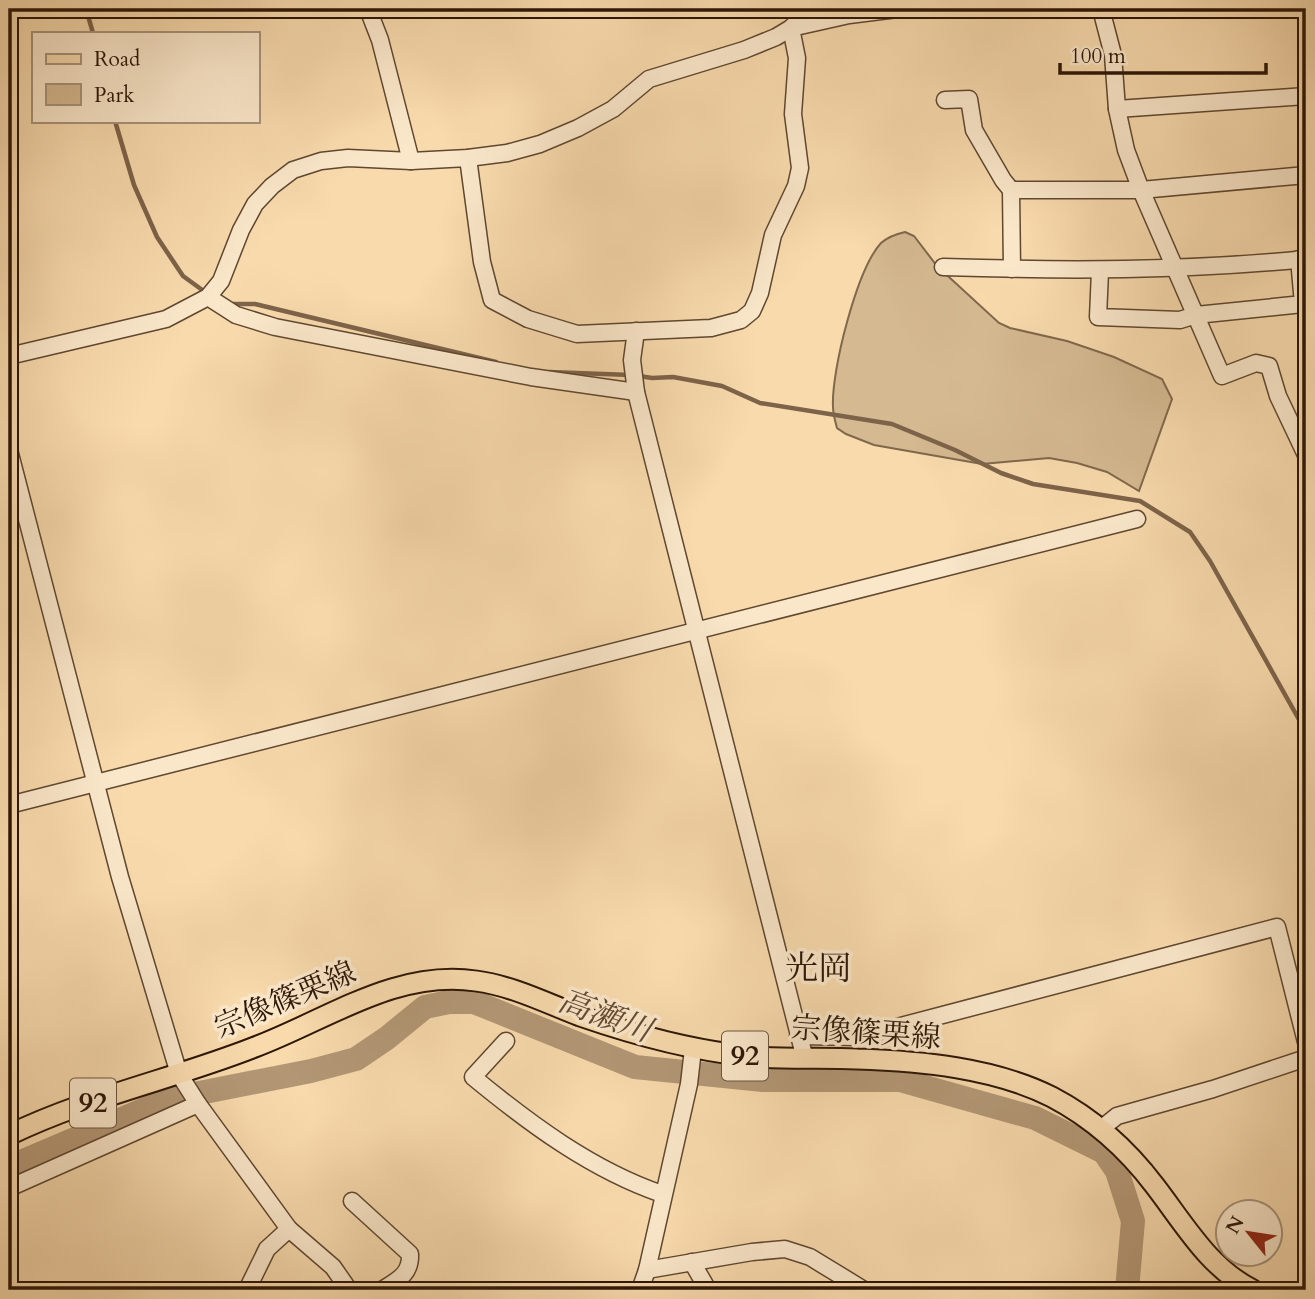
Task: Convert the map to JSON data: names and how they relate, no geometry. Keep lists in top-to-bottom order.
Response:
{
  "streets": {
    "main road": ["宗像篠栗線", "92"]
  },
  "districts": ["光岡"],
  "water": ["高瀬川"],
  "legend": ["Road", "Park"],
  "scale_bar": "100 m",
  "north": "top left"
}
